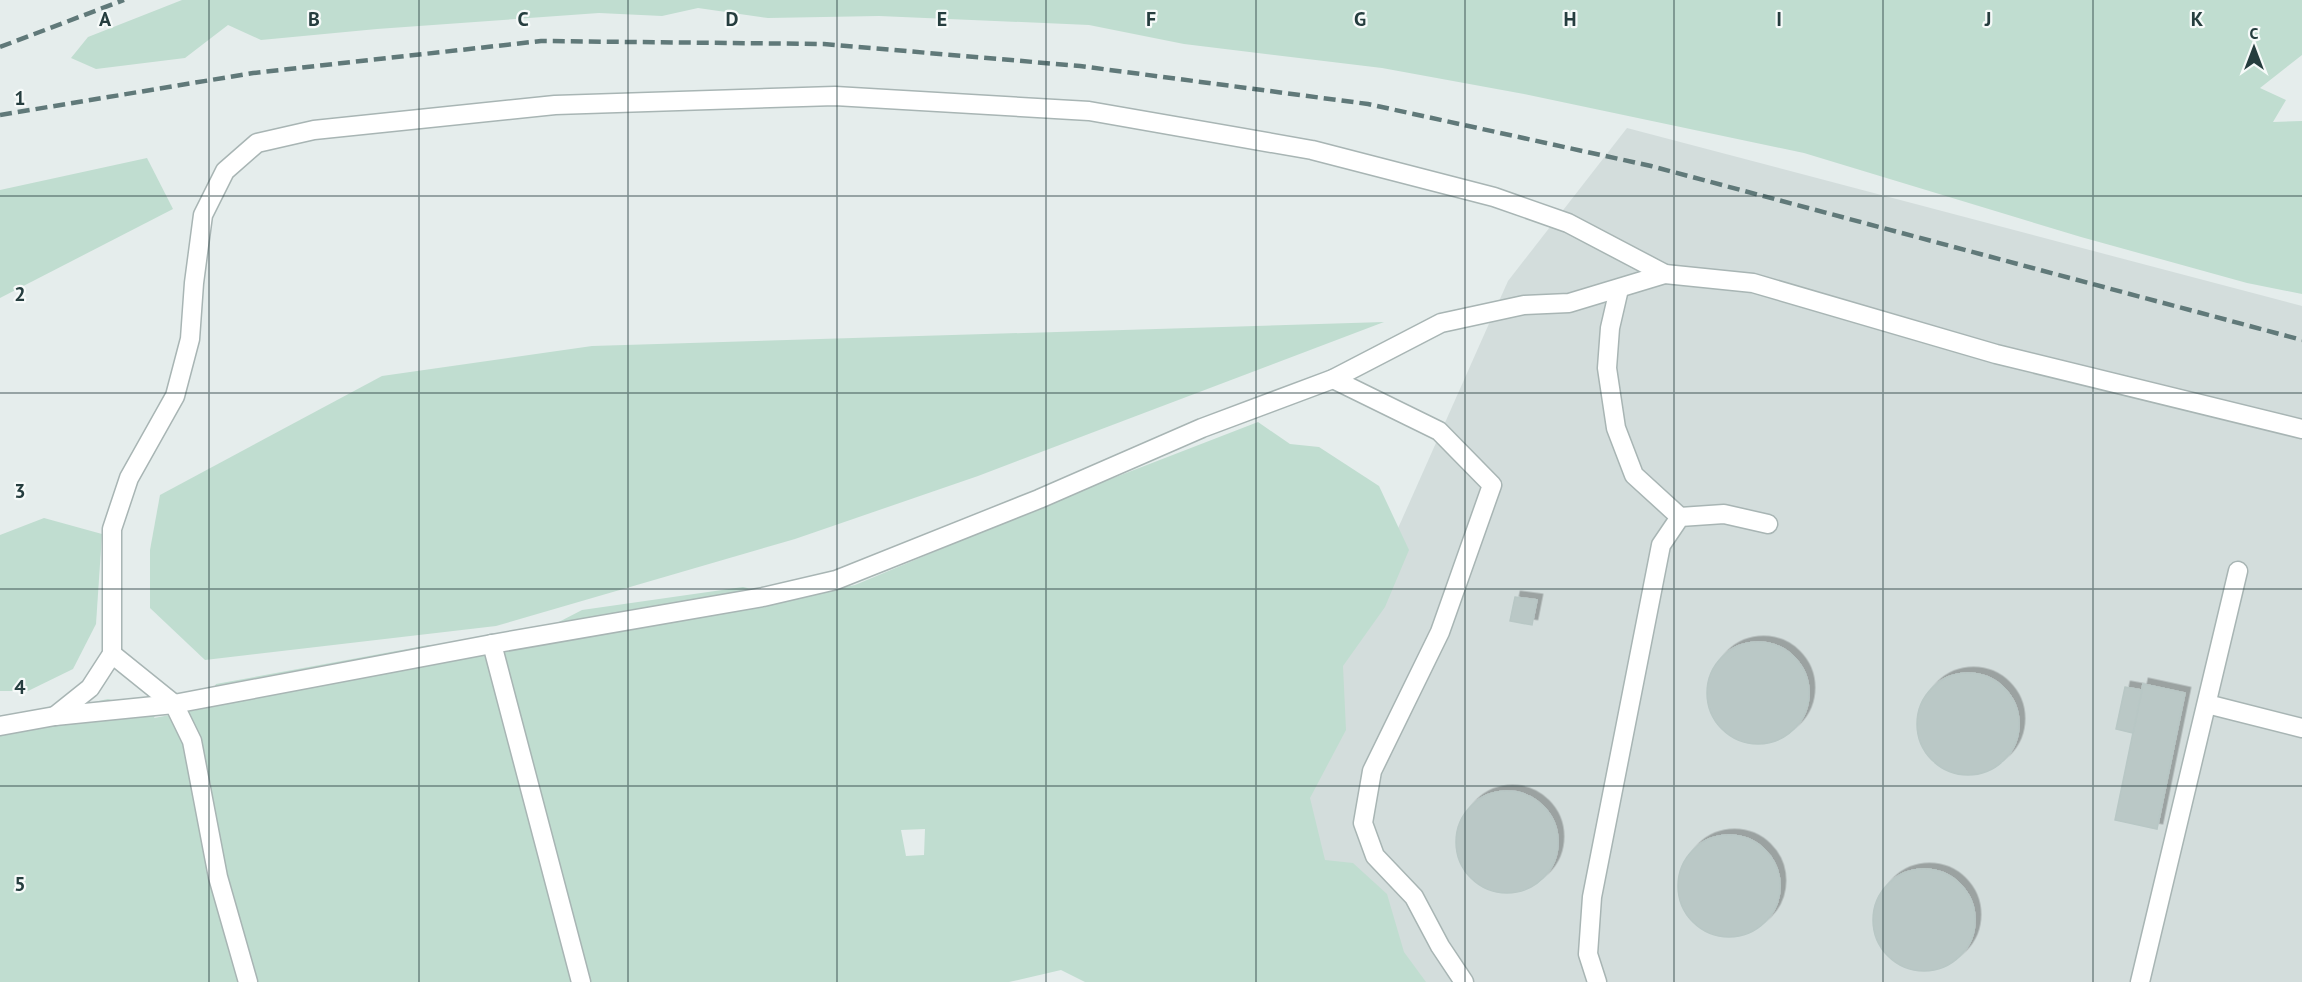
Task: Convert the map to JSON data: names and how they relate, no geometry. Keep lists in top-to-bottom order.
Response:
{
  "north": "top",
  "grid": {
    "columns": [
      "A",
      "B",
      "C",
      "D",
      "E",
      "F",
      "G",
      "H",
      "I",
      "J",
      "K"
    ],
    "rows": [
      "1",
      "2",
      "3",
      "4",
      "5"
    ]
  }
}
